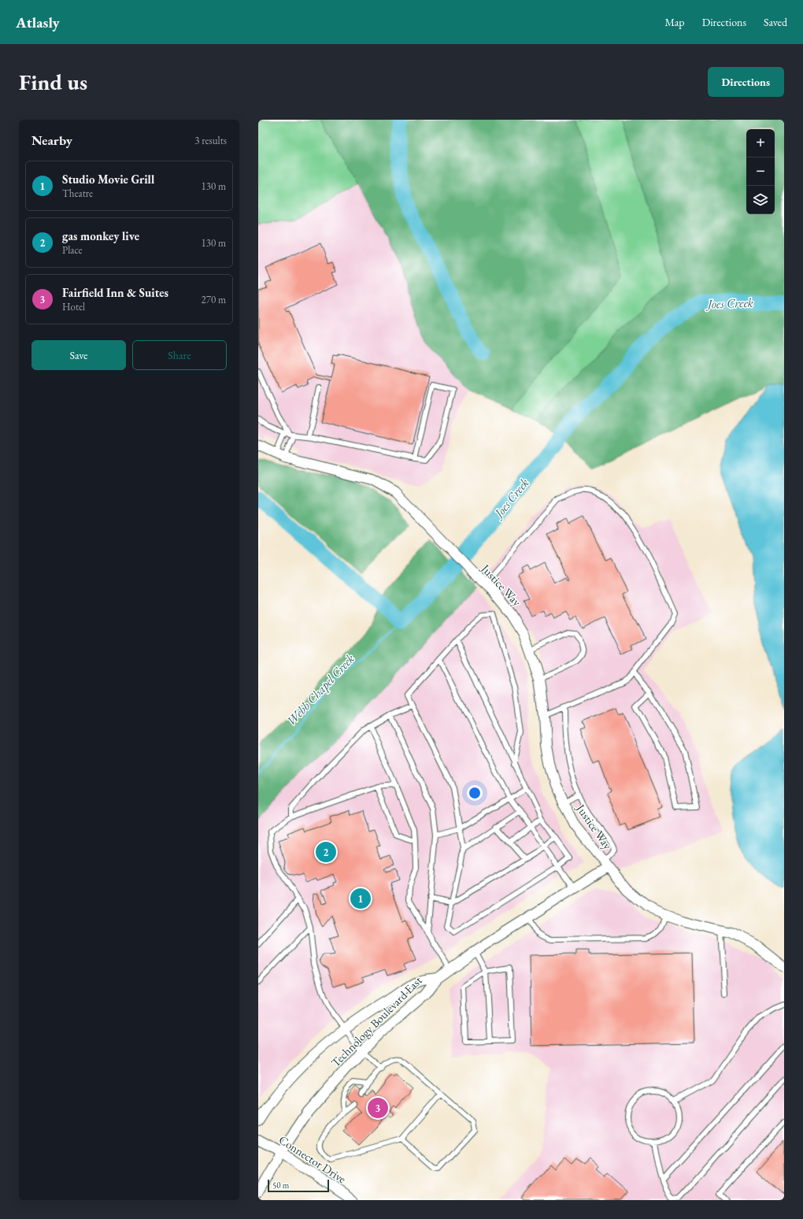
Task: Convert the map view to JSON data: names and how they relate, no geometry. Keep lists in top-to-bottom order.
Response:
{
  "streets": {
    "street": ["Justice Way", "Technology Boulevard East", "Connector Drive"]
  },
  "crossings": [
    ["Justice Way", "Technology Boulevard East"],
    ["Technology Boulevard East", "Connector Drive"]
  ],
  "water": ["Joes Creek", "Webb Chapel Creek"],
  "scale_bar": "50 m",
  "page": {
    "header": "Atlasly",
    "nav": ["Map", "Directions", "Saved"],
    "buttons": [
      "Directions",
      ["Save", "Share"]
    ],
    "title": "Find us",
    "heading": ["Nearby", "3 results"],
    "map_buttons": ["+", "−"],
    "list": [
      {
        "mark": "1",
        "name": "Studio Movie Grill",
        "note": "Theatre",
        "value": "130 m"
      },
      {
        "mark": "2",
        "name": "gas monkey live",
        "note": "Place",
        "value": "130 m"
      },
      {
        "mark": "3",
        "name": "Fairfield Inn & Suites",
        "note": "Hotel",
        "value": "270 m"
      }
    ],
    "pins": ["2", "1", "3"],
    "scale": "50 m"
  }
}
